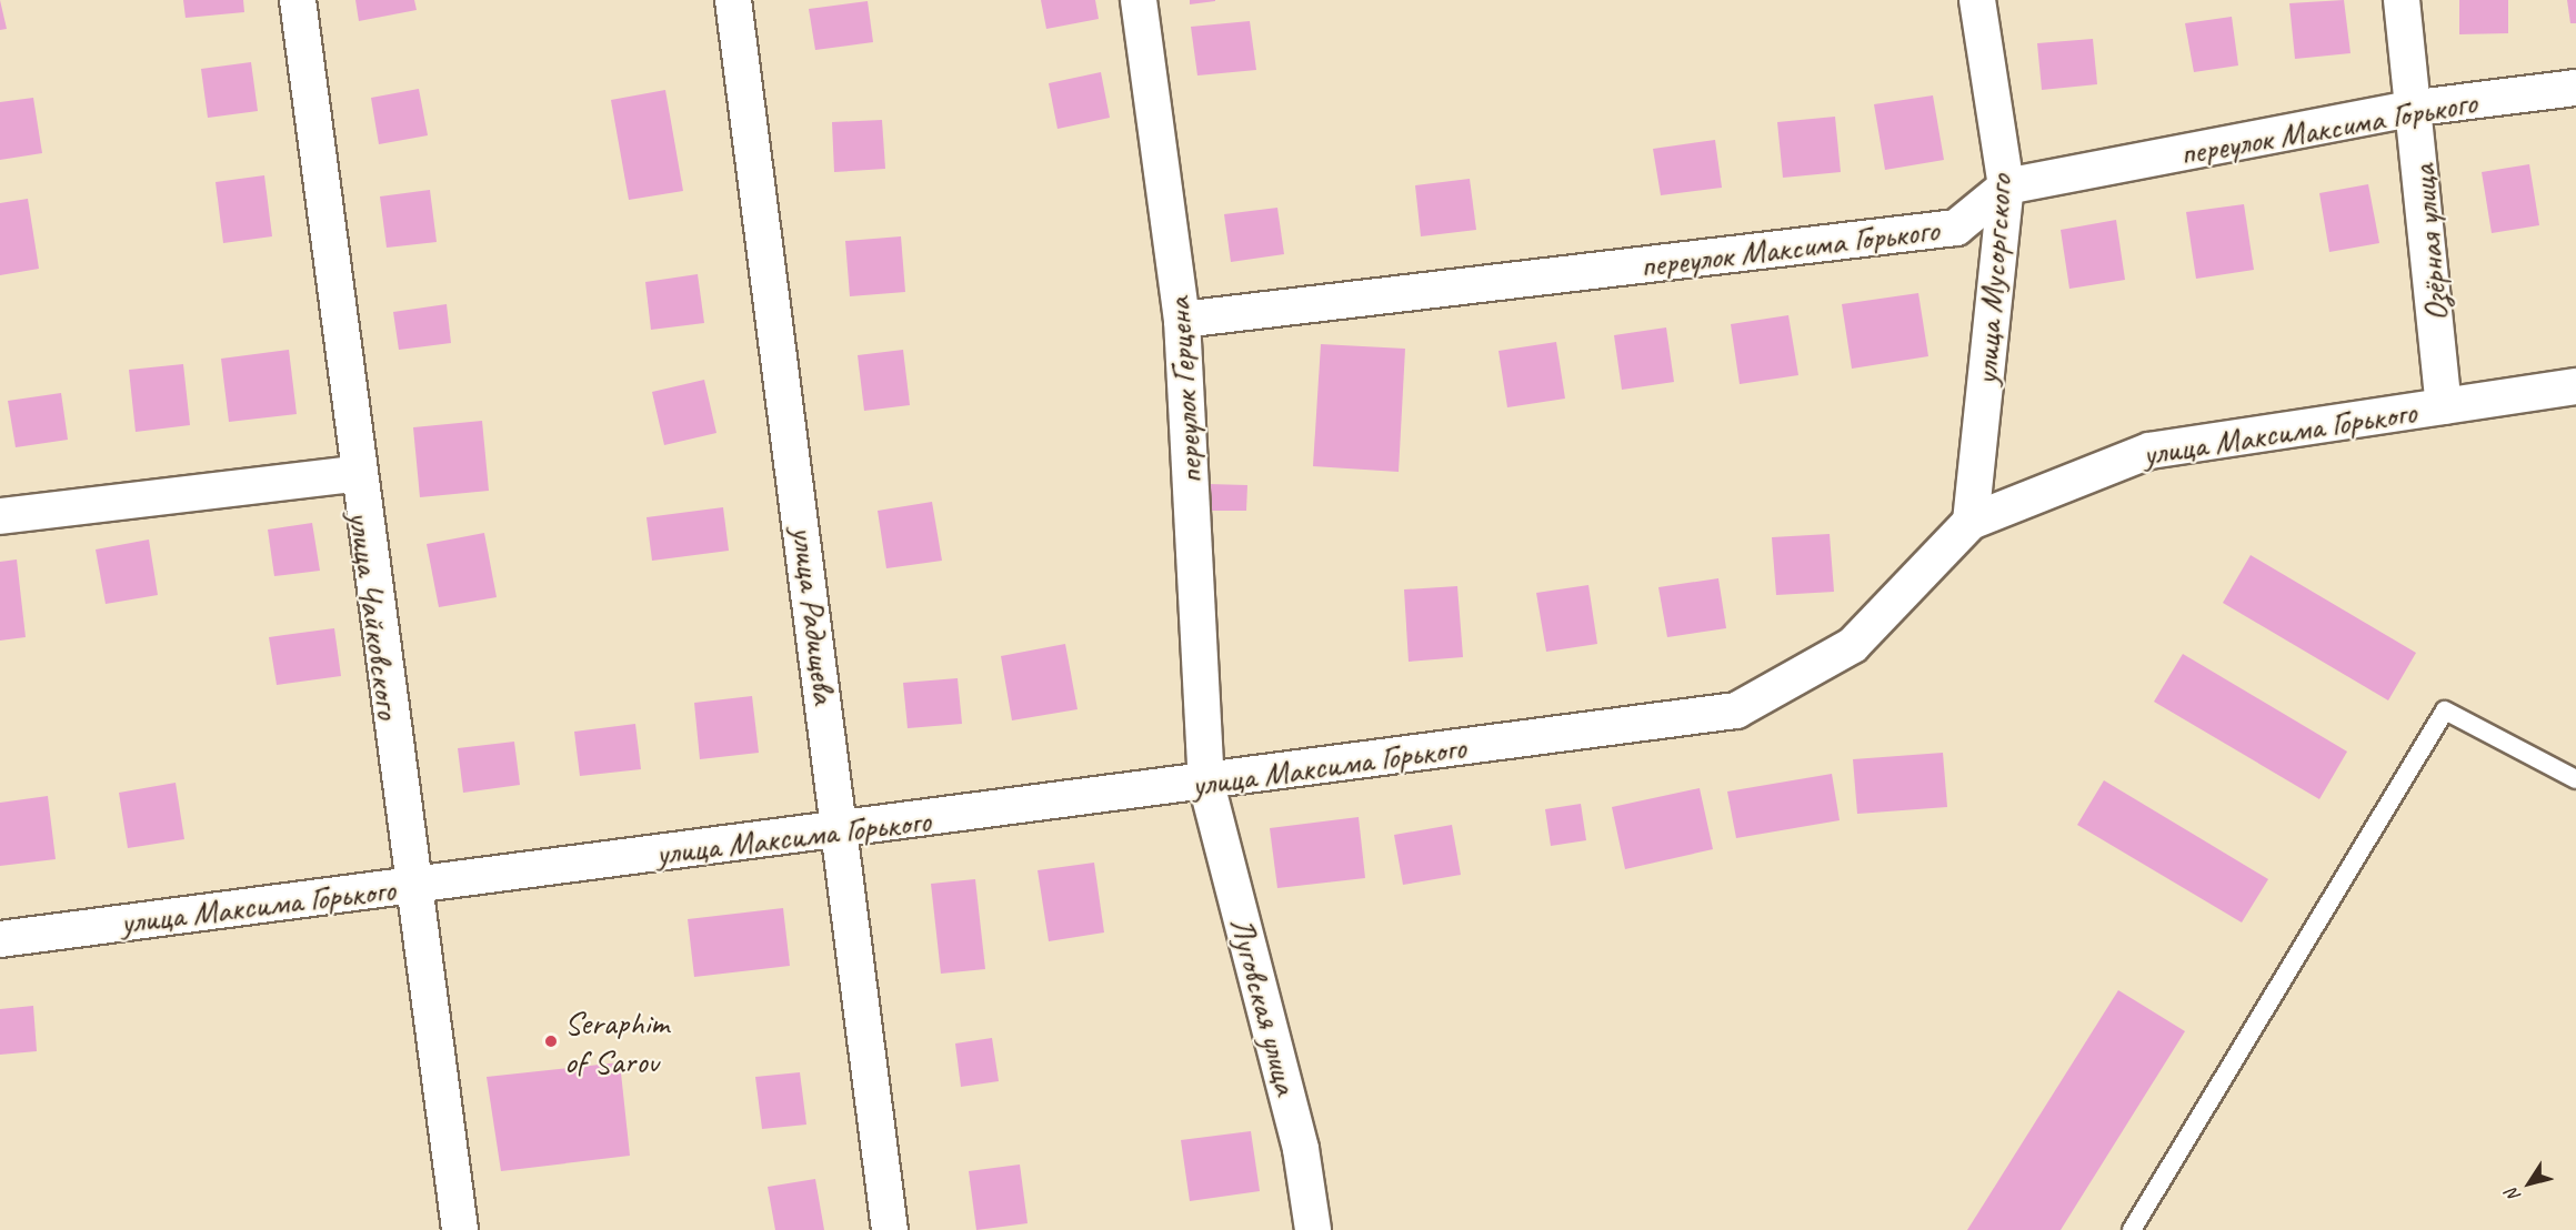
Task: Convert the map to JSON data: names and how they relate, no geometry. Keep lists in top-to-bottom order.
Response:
{
  "streets": {
    "street": [
      "переулок Максима Горького",
      "Озёрная улица",
      "улица Мусоргского",
      "переулок Герцена",
      "улица Максима Горького",
      "улица Чайковского",
      "улица Радищева",
      "Луговская улица"
    ]
  },
  "crossings": [
    ["переулок Максима Горького", "Озёрная улица"],
    ["переулок Максима Горького", "улица Мусоргского"],
    ["переулок Максима Горького", "переулок Герцена"],
    ["Озёрная улица", "улица Максима Горького"],
    ["улица Мусоргского", "улица Максима Горького"],
    ["переулок Герцена", "улица Максима Горького"],
    ["переулок Герцена", "Луговская улица"],
    ["улица Максима Горького", "улица Чайковского"],
    ["улица Максима Горького", "улица Радищева"],
    ["улица Максима Горького", "Луговская улица"]
  ],
  "places": ["Seraphim of Sarov"],
  "north": "bottom left"
}
